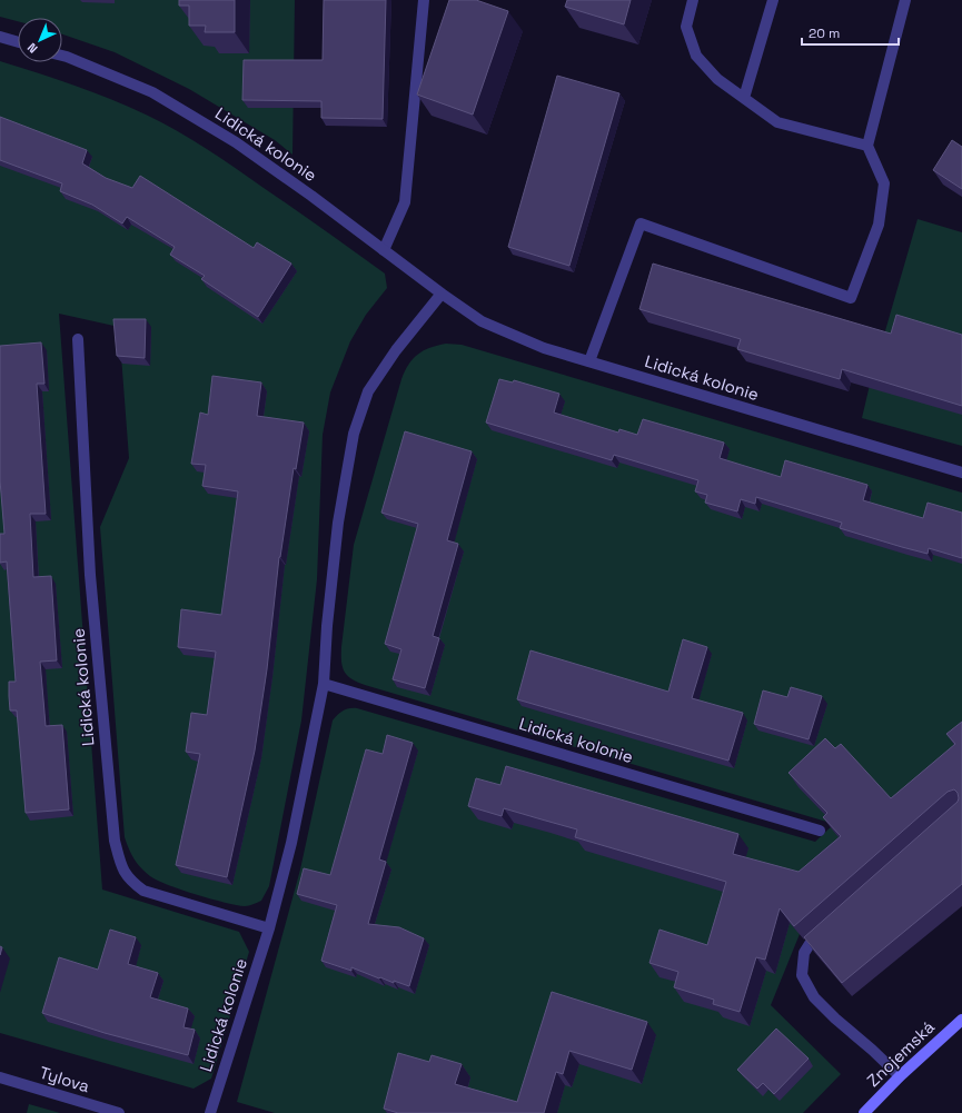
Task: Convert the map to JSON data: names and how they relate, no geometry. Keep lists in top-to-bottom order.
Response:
{
  "streets": {
    "main road": ["Znojemská"],
    "street": ["Lidická kolonie", "Tylova"]
  },
  "scale_bar": "20 m",
  "north": "bottom left"
}
